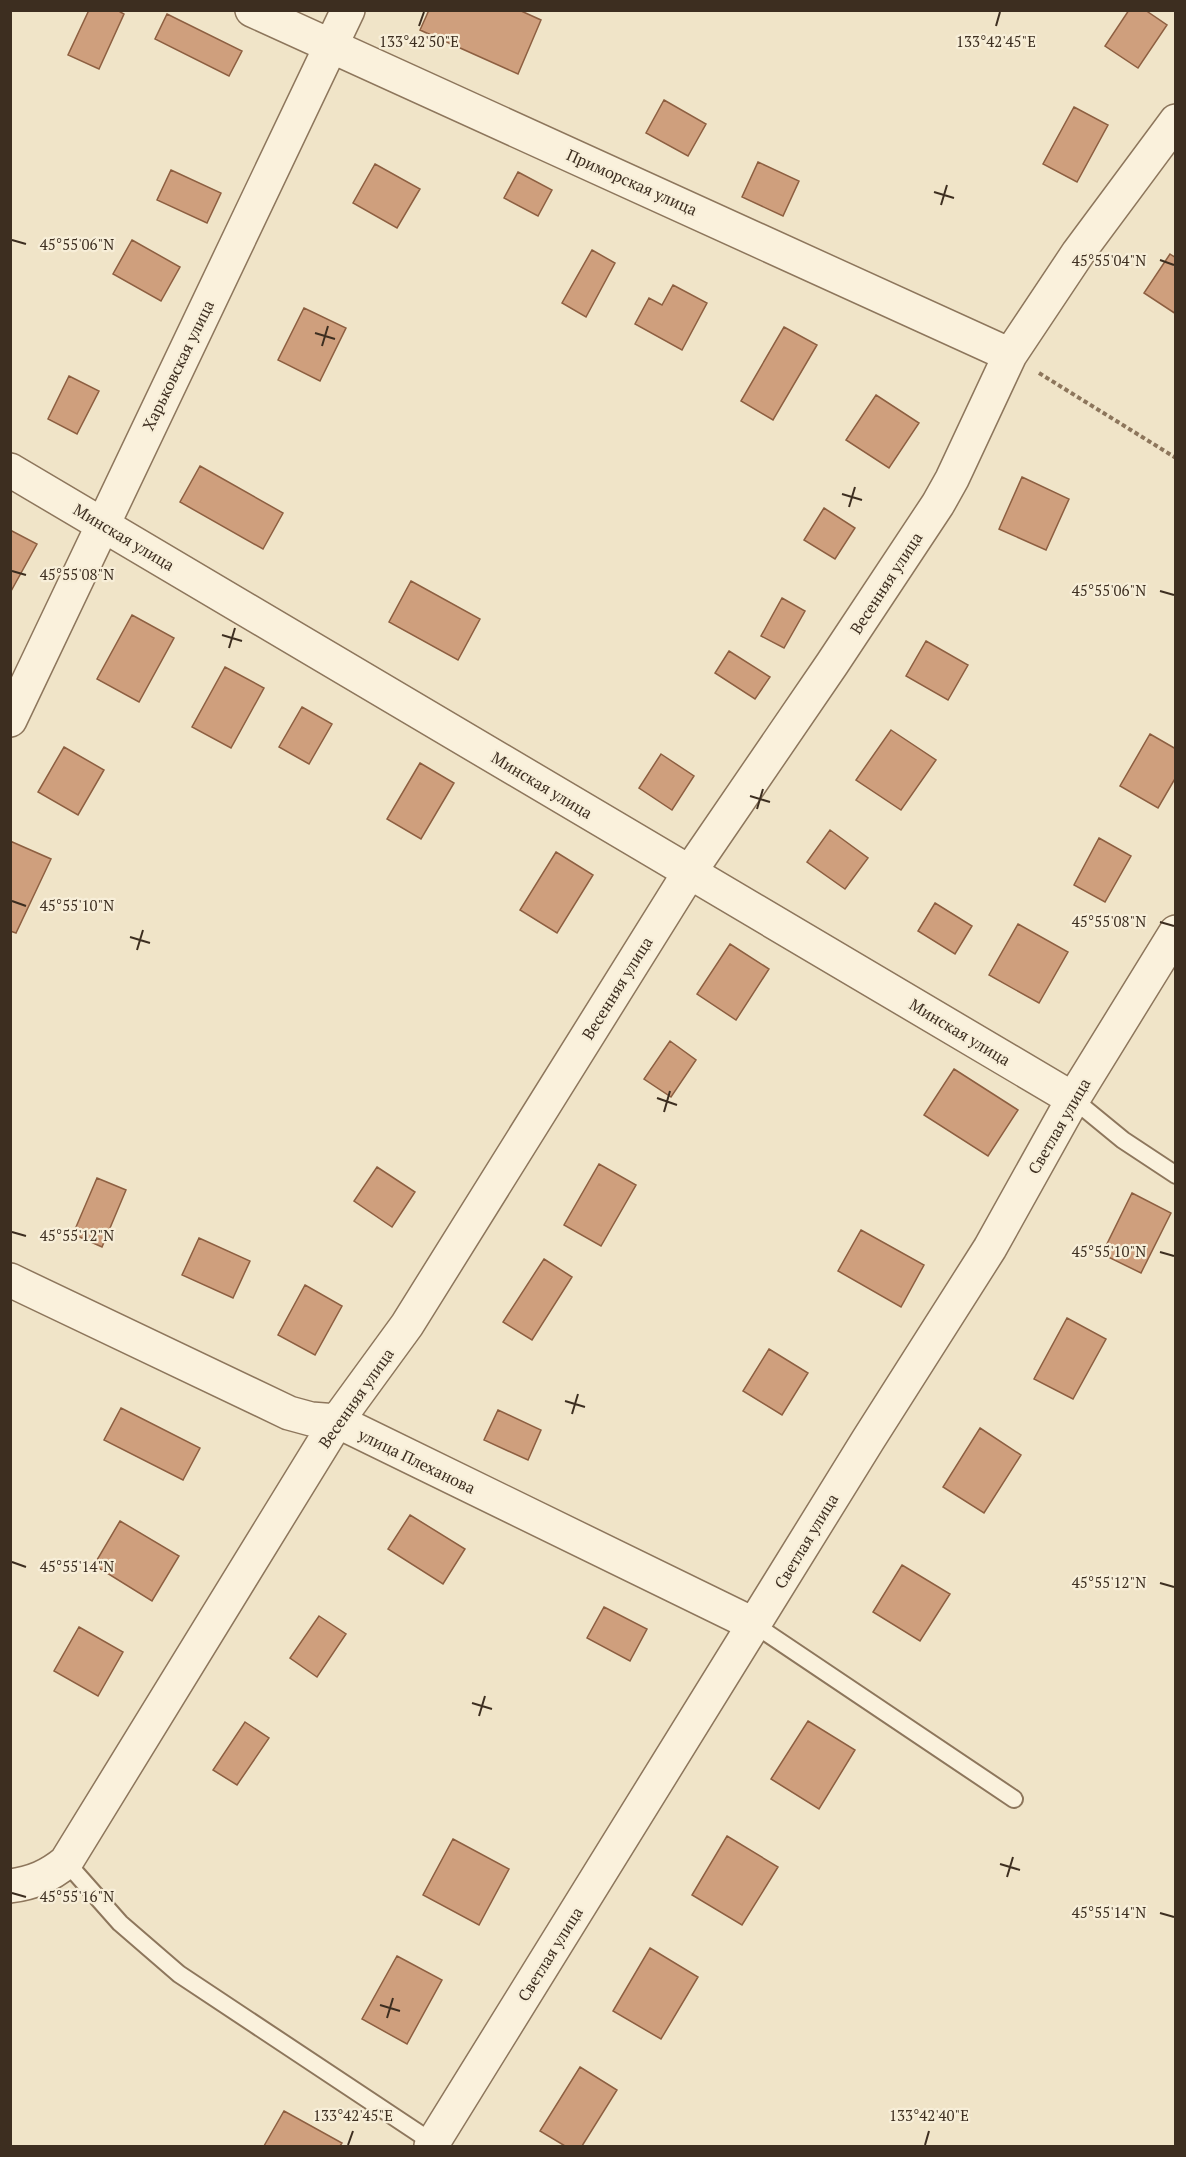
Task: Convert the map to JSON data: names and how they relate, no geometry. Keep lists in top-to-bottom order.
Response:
{
  "streets": {
    "street": [
      "Приморская улица",
      "Харьковская улица",
      "Минская улица",
      "Весенняя улица",
      "Светлая улица",
      "улица Плеханова"
    ]
  },
  "crossings": [
    ["Приморская улица", "Харьковская улица"],
    ["Приморская улица", "Весенняя улица"],
    ["Харьковская улица", "Минская улица"],
    ["Минская улица", "Весенняя улица"],
    ["Минская улица", "Светлая улица"],
    ["Весенняя улица", "улица Плеханова"],
    ["Светлая улица", "улица Плеханова"]
  ],
  "coordinates": [
    "133°42'50\"E",
    "133°42'45\"E",
    "45°55'06\"N",
    "45°55'04\"N",
    "45°55'08\"N",
    "45°55'10\"N",
    "45°55'12\"N",
    "45°55'14\"N",
    "45°55'16\"N",
    "133°42'40\"E"
  ]
}
